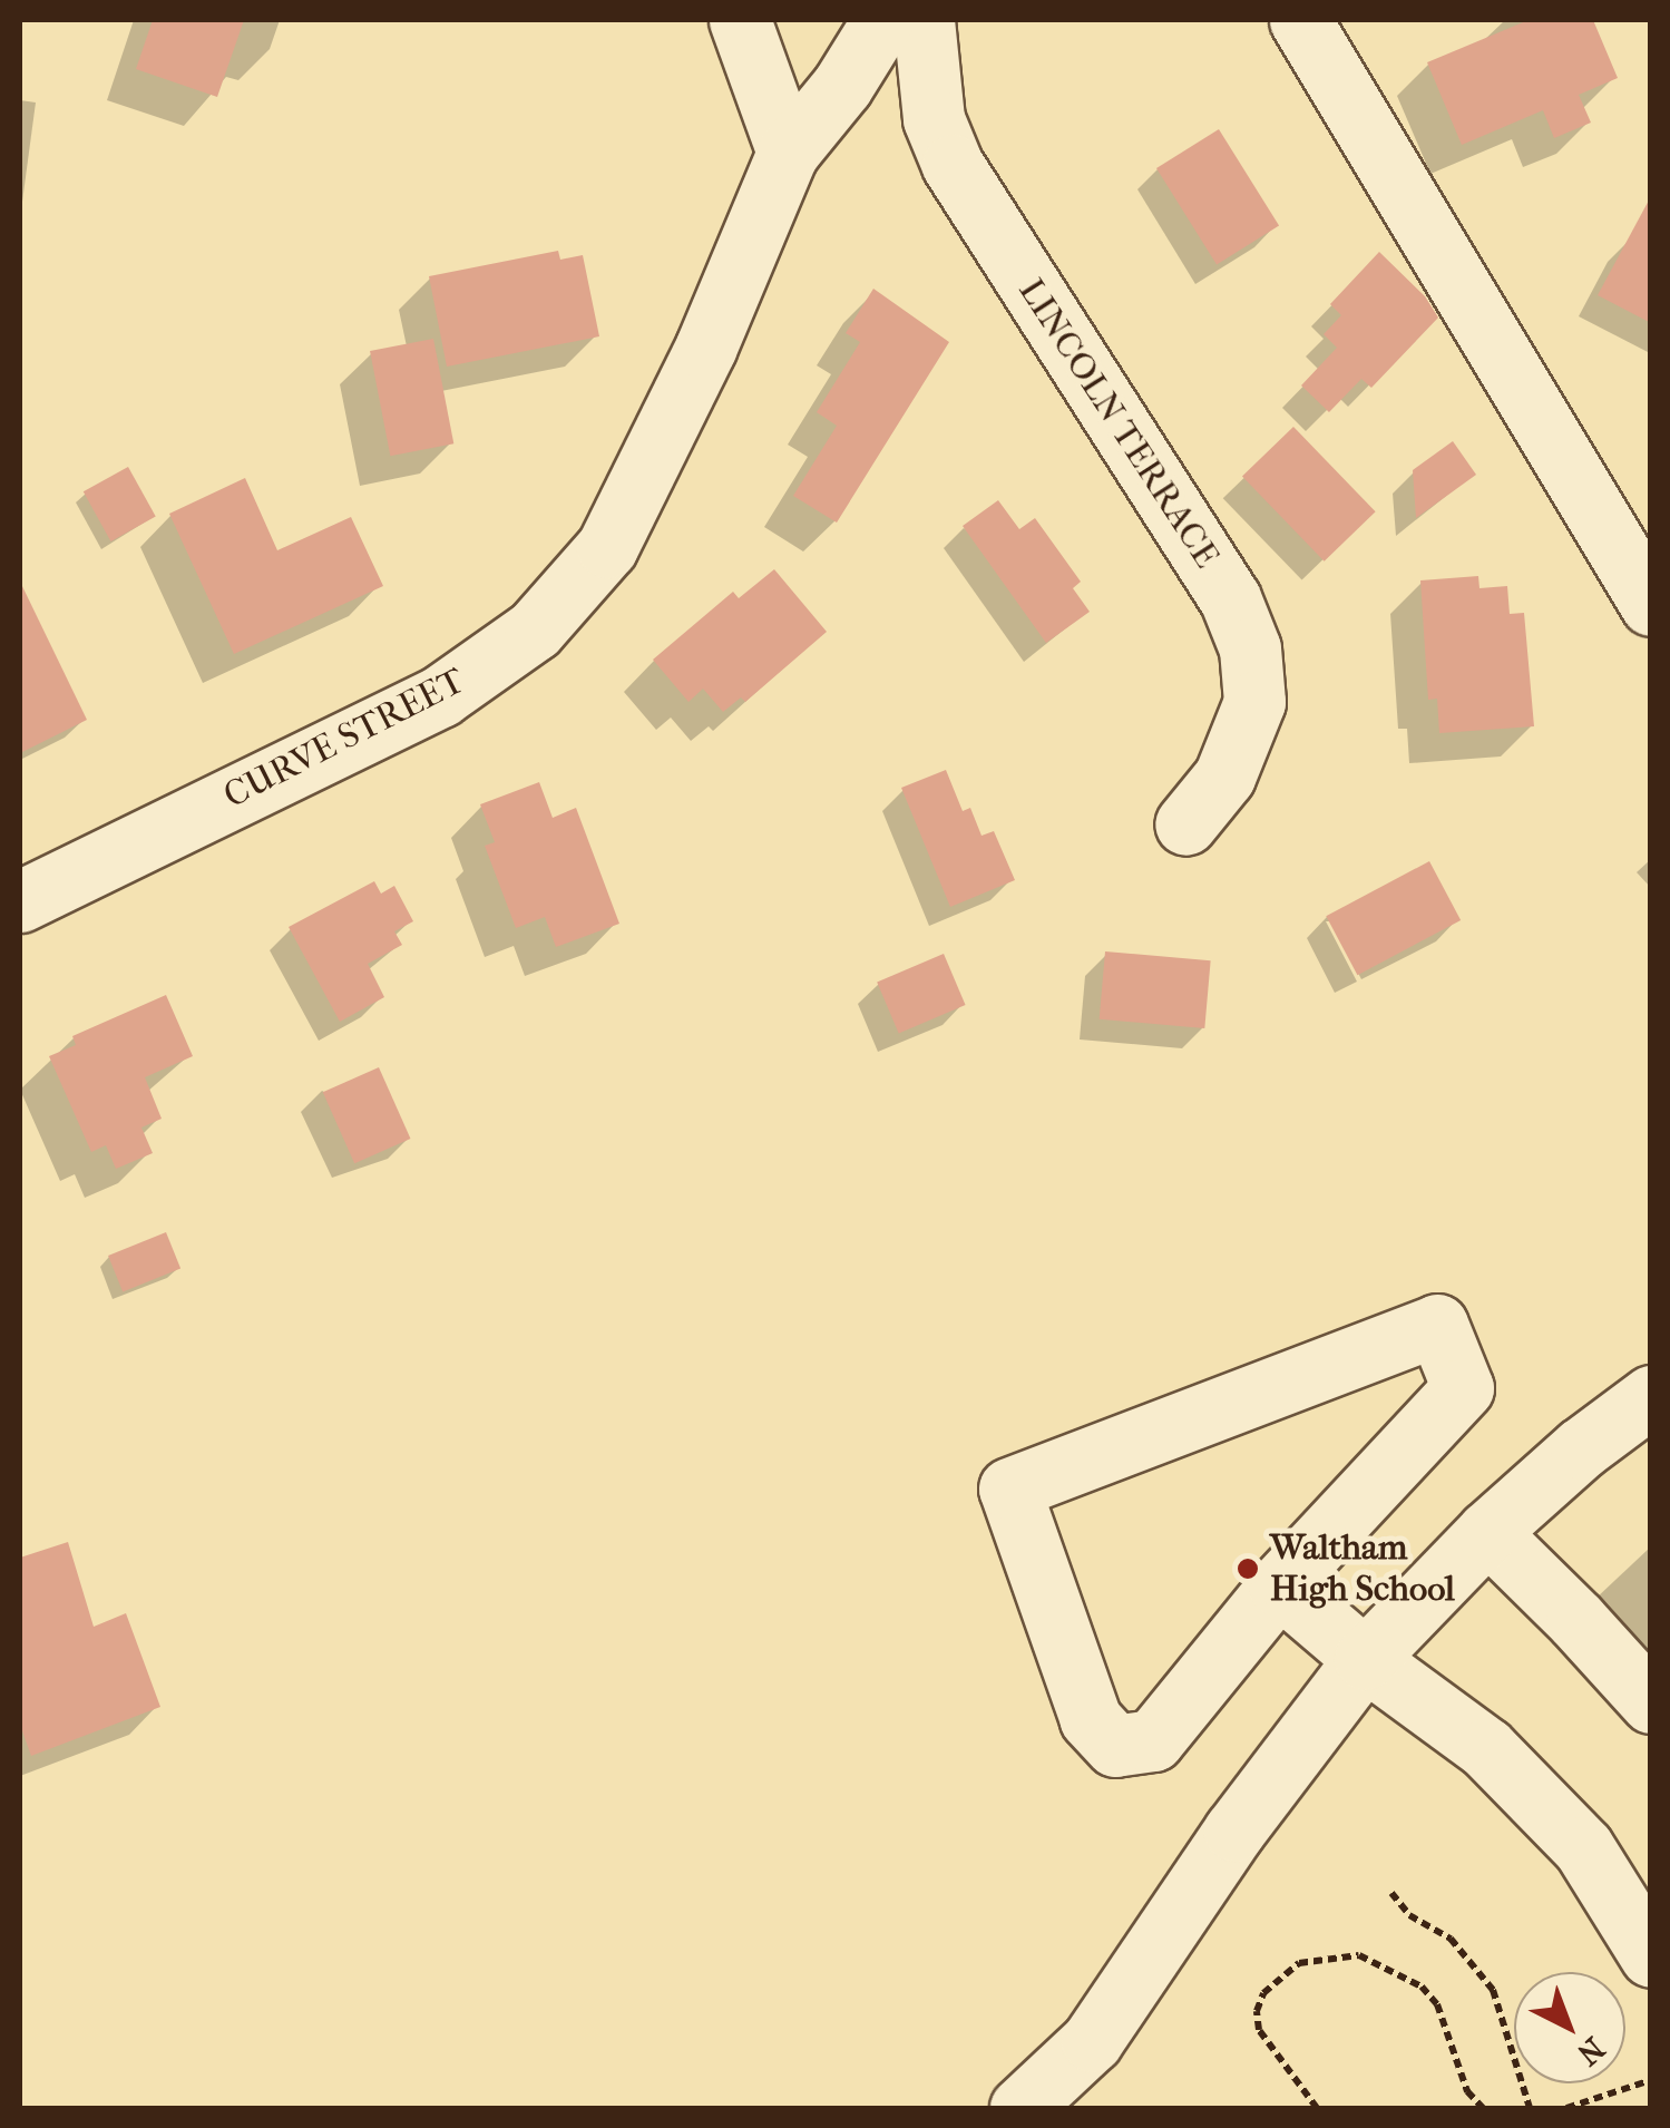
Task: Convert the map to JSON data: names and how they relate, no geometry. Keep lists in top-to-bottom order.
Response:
{
  "streets": {
    "street": ["LINCOLN TERRACE", "CURVE STREET"]
  },
  "crossings": [
    ["LINCOLN TERRACE", "CURVE STREET"]
  ],
  "places": ["Waltham High School"],
  "north": "bottom right"
}
